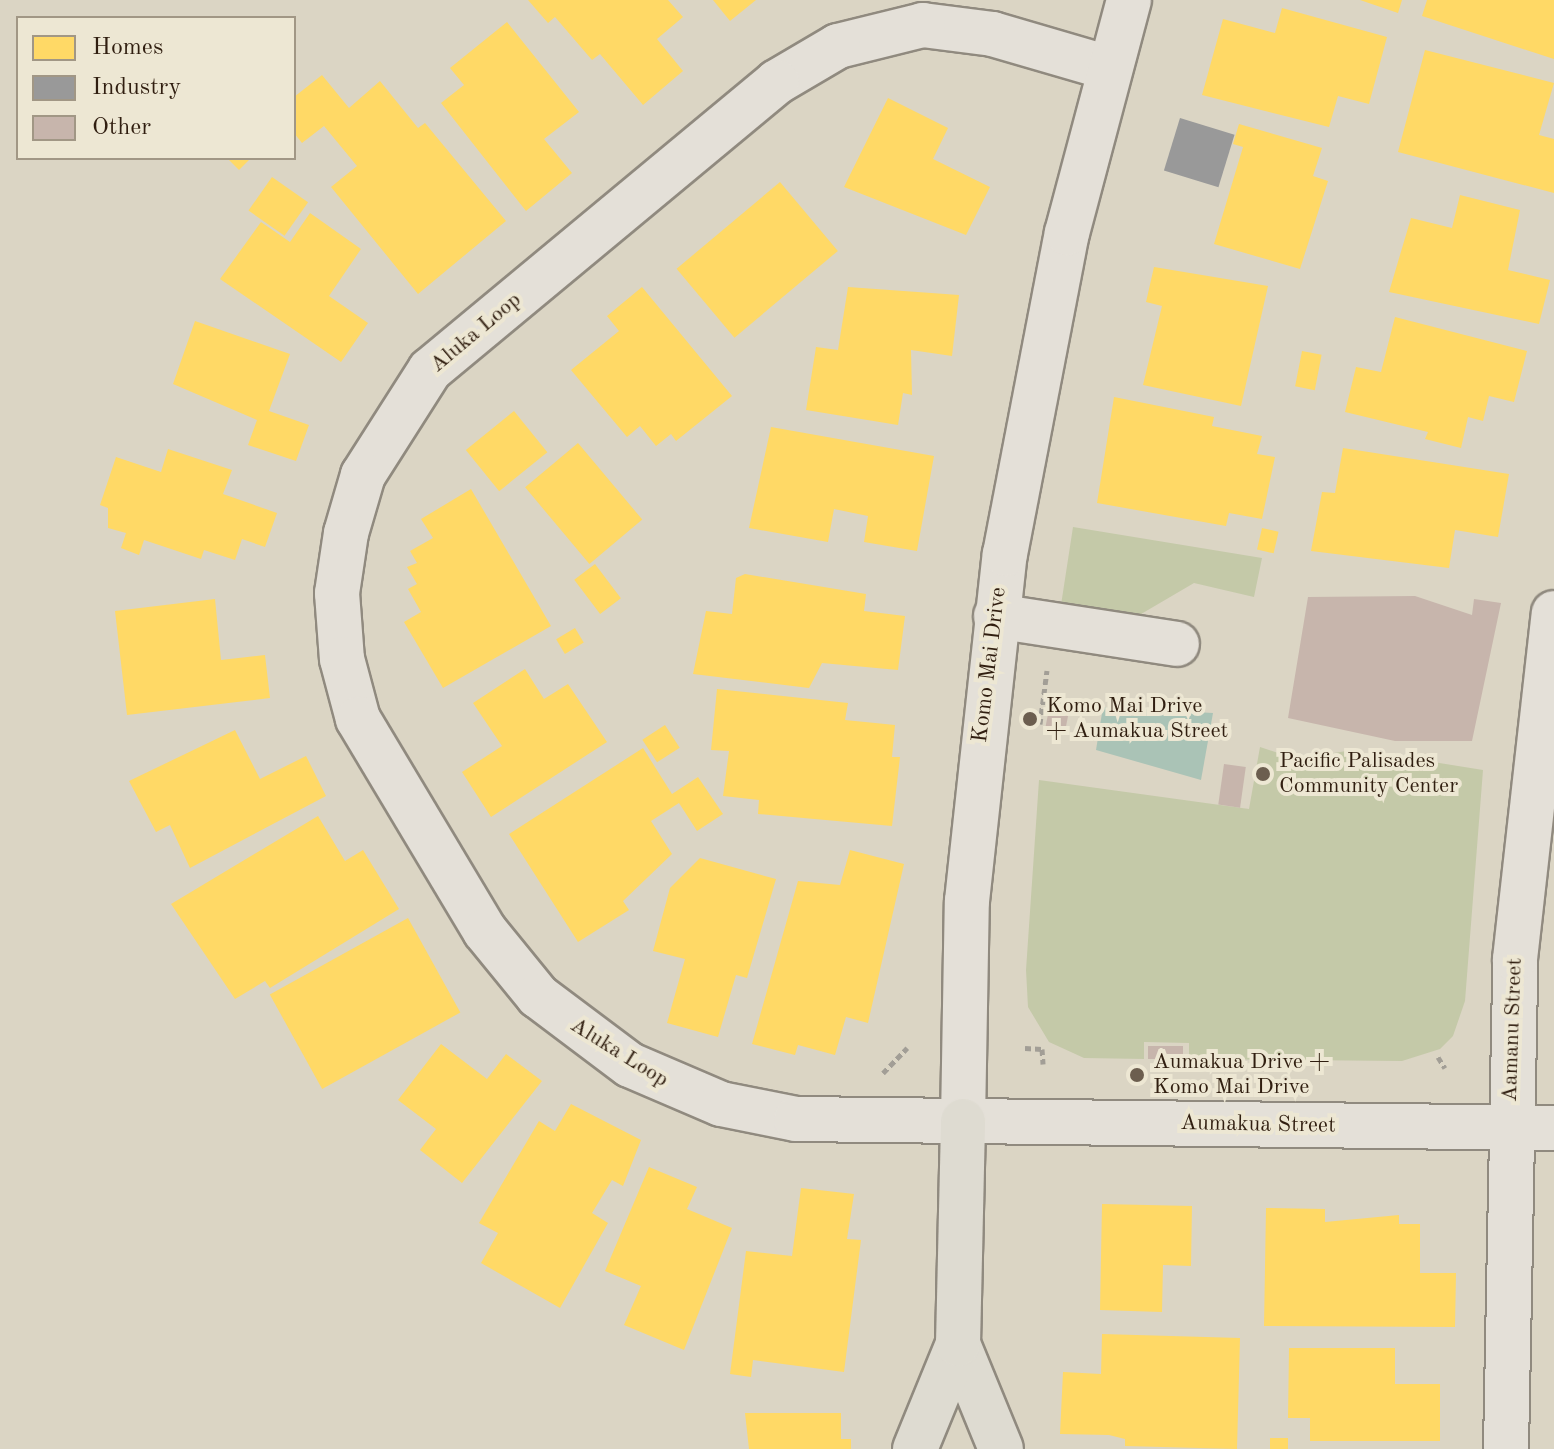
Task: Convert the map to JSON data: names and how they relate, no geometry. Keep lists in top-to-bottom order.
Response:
{
  "streets": {
    "main road": ["Komo Mai Drive"],
    "street": ["Aluka Loop", "Aamanu Street", "Aumakua Street"]
  },
  "crossings": [
    ["Aluka Loop", "Komo Mai Drive"],
    ["Aluka Loop", "Aumakua Street"],
    ["Komo Mai Drive", "Aumakua Street"],
    ["Aamanu Street", "Aumakua Street"]
  ],
  "places": ["Komo Mai Drive + Aumakua Street", "Pacific Palisades Community Center", "Aumakua Drive + Komo Mai Drive"],
  "legend": ["Homes", "Industry", "Other"]
}
